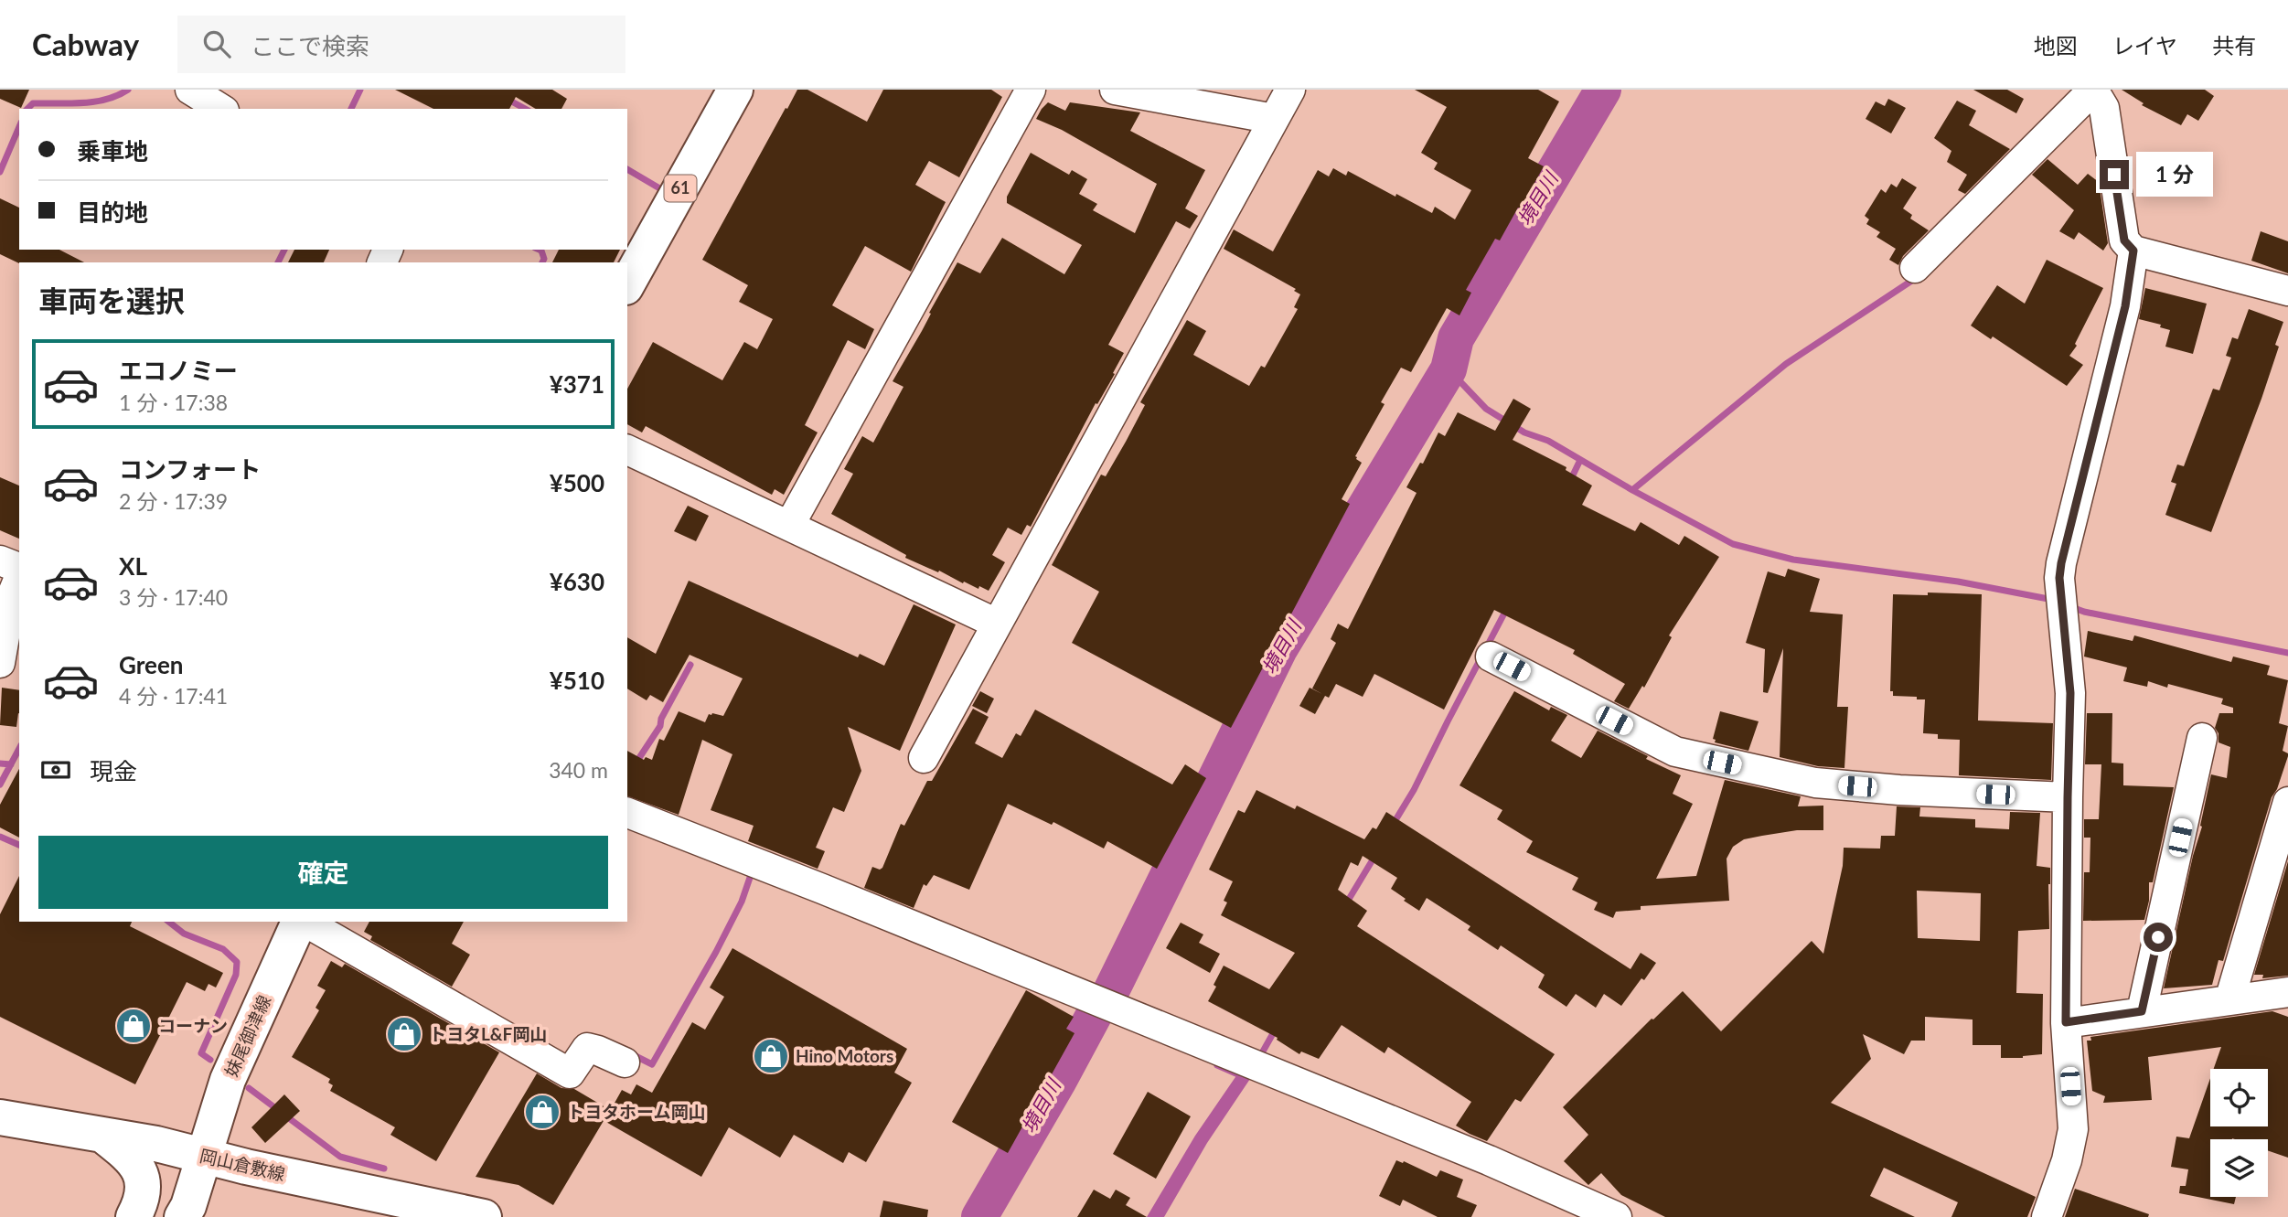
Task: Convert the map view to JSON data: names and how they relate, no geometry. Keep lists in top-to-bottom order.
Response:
{
  "streets": {
    "main road": ["61", "妹尾御津線", "岡山倉敷線"]
  },
  "crossings": [
    ["妹尾御津線", "岡山倉敷線"]
  ],
  "water": ["境目川"],
  "places": {
    "shop": [
      "コーナン",
      "トヨタL&F岡山",
      "Hino Motors",
      "トヨタホーム岡山"
    ]
  },
  "page": {
    "header": "Cabway",
    "search": "ここで検索",
    "nav": ["地図", "レイヤ", "共有"],
    "banner": ["乗車地", "目的地"],
    "bubble": "1 分",
    "heading": "車両を選択",
    "list": [
      {
        "name": "エコノミー",
        "note": "1 分 · 17:38",
        "value": "¥371"
      },
      {
        "name": "コンフォート",
        "note": "2 分 · 17:39",
        "value": "¥500"
      },
      {
        "name": "XL",
        "note": "3 分 · 17:40",
        "value": "¥630"
      },
      {
        "name": "Green",
        "note": "4 分 · 17:41",
        "value": "¥510"
      }
    ],
    "pay": ["現金", "340 m"],
    "buttons": "確定"
  }
}
